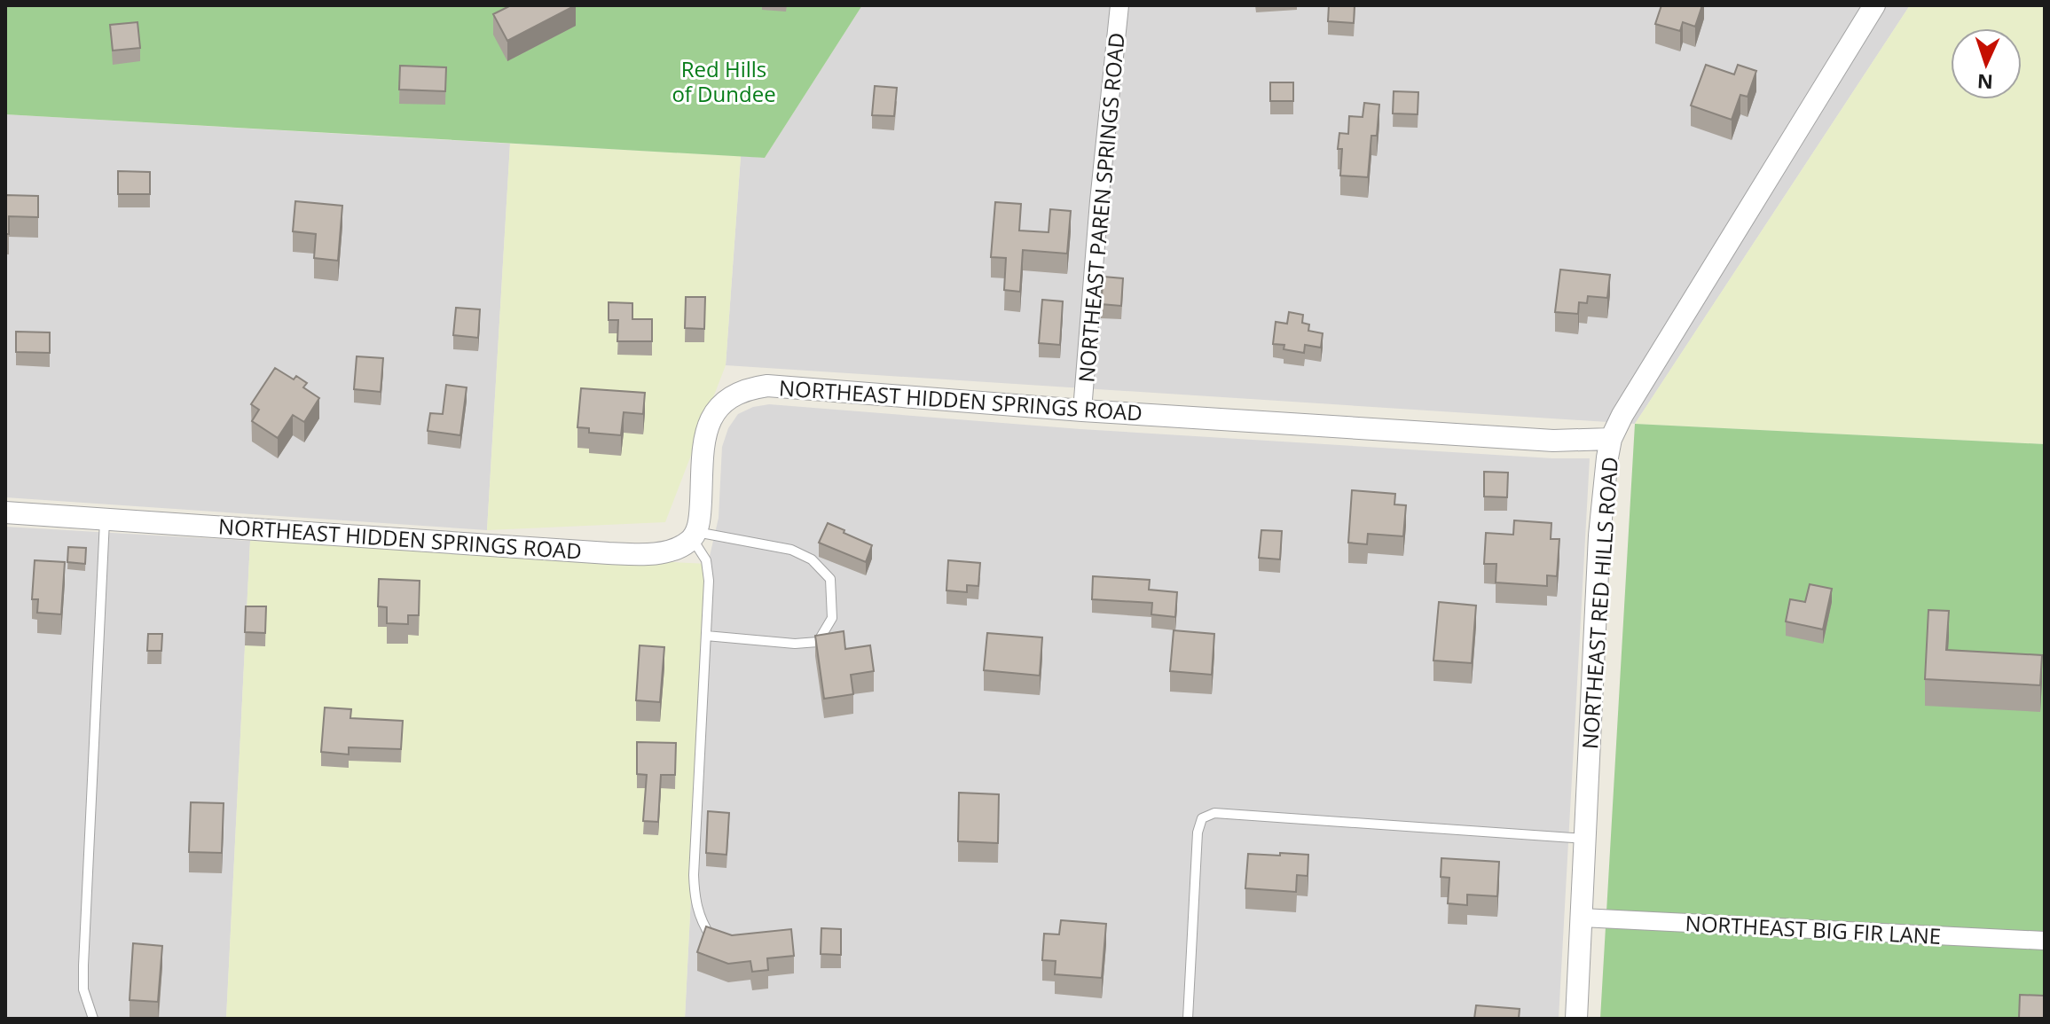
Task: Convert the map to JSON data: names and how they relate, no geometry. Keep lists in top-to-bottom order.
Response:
{
  "streets": {
    "street": [
      "NORTHEAST PAREN SPRINGS ROAD",
      "NORTHEAST HIDDEN SPRINGS ROAD",
      "NORTHEAST RED HILLS ROAD",
      "NORTHEAST BIG FIR LANE"
    ]
  },
  "crossings": [
    ["NORTHEAST PAREN SPRINGS ROAD", "NORTHEAST HIDDEN SPRINGS ROAD"],
    ["NORTHEAST HIDDEN SPRINGS ROAD", "NORTHEAST RED HILLS ROAD"],
    ["NORTHEAST RED HILLS ROAD", "NORTHEAST BIG FIR LANE"]
  ],
  "parks": ["Red Hills of Dundee"],
  "north": "bottom"
}
